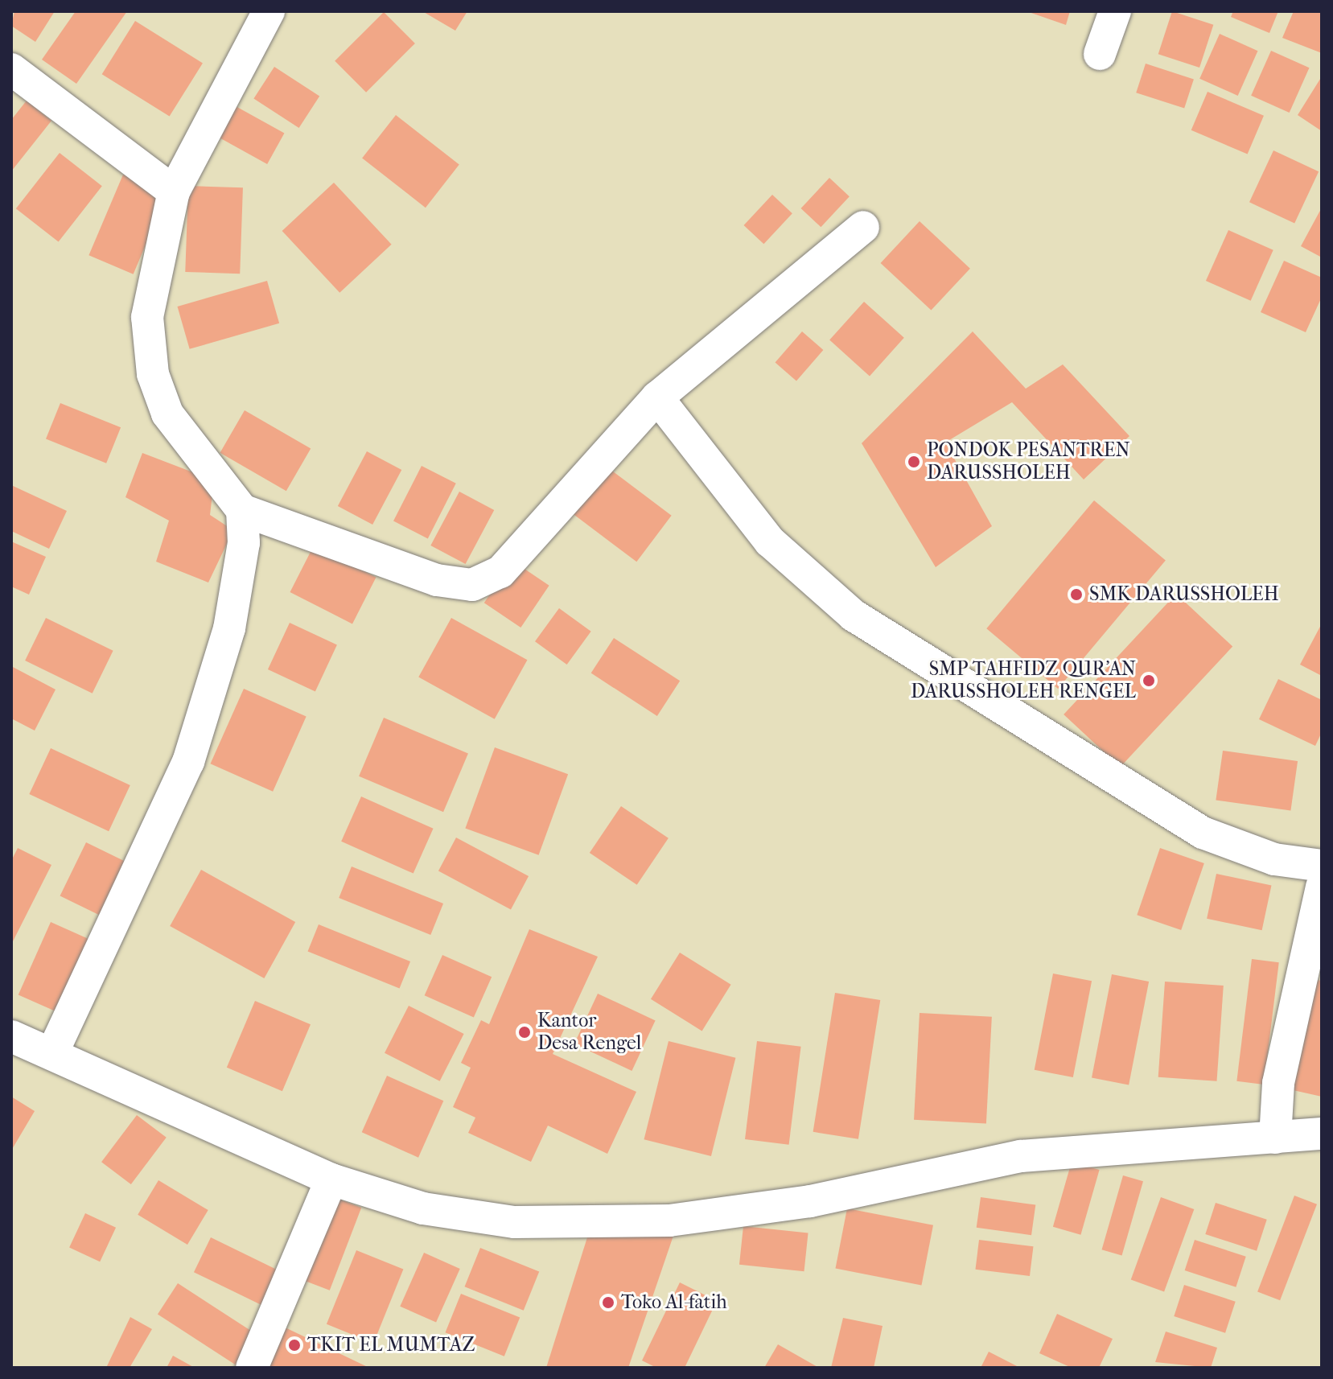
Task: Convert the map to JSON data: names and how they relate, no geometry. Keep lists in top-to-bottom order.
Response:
{
  "places": [
    "PONDOK PESANTREN DARUSSHOLEH",
    "SMK DARUSSHOLEH",
    "SMP TAHFIDZ QUR'AN DARUSSHOLEH RENGEL",
    "Kantor Desa Rengel",
    "Toko Al-fatih",
    "TKIT EL MUMTAZ"
  ]
}
